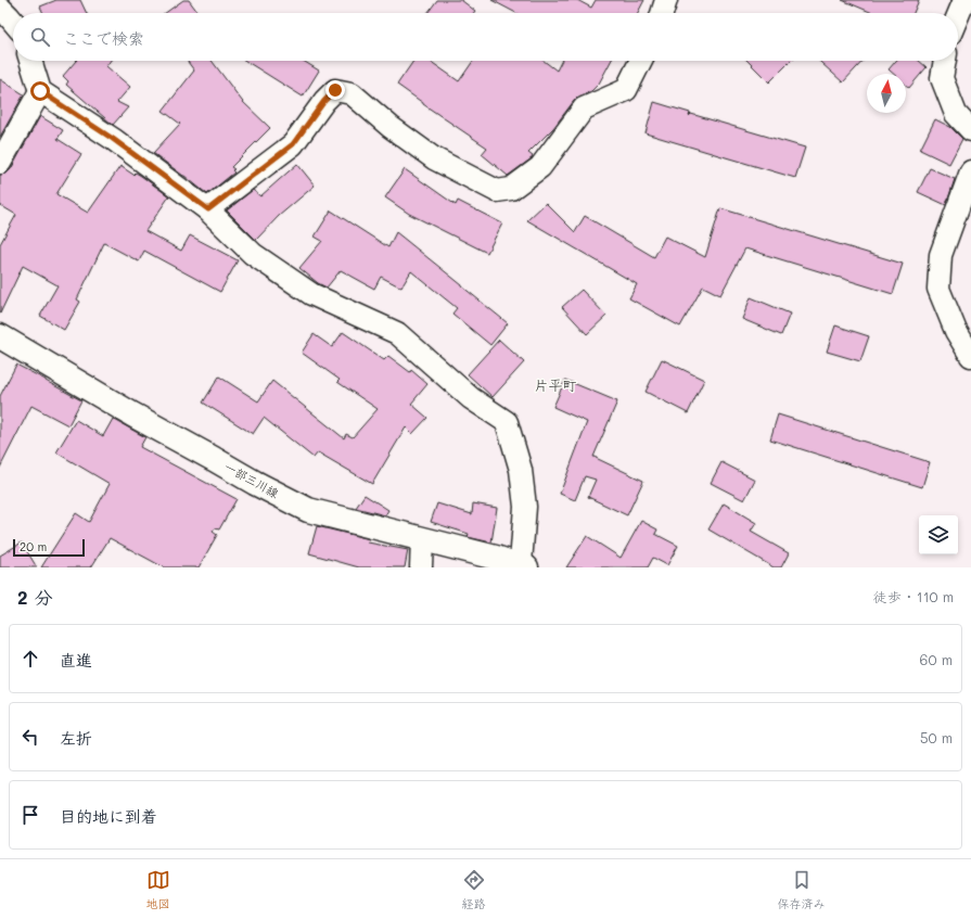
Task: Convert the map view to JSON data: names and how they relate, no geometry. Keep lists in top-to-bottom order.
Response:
{
  "streets": {
    "main road": ["一部三川線"]
  },
  "districts": ["片平町"],
  "scale_bar": "20 m",
  "north": "top",
  "page": {
    "search": "ここで検索",
    "scale": "20 m",
    "heading": ["2 分", "徒歩 · 110 m"],
    "list": [
      ["直進", "60 m"],
      ["左折", "50 m"],
      "目的地に到着"
    ],
    "nav": ["地図", "経路", "保存済み"]
  }
}
